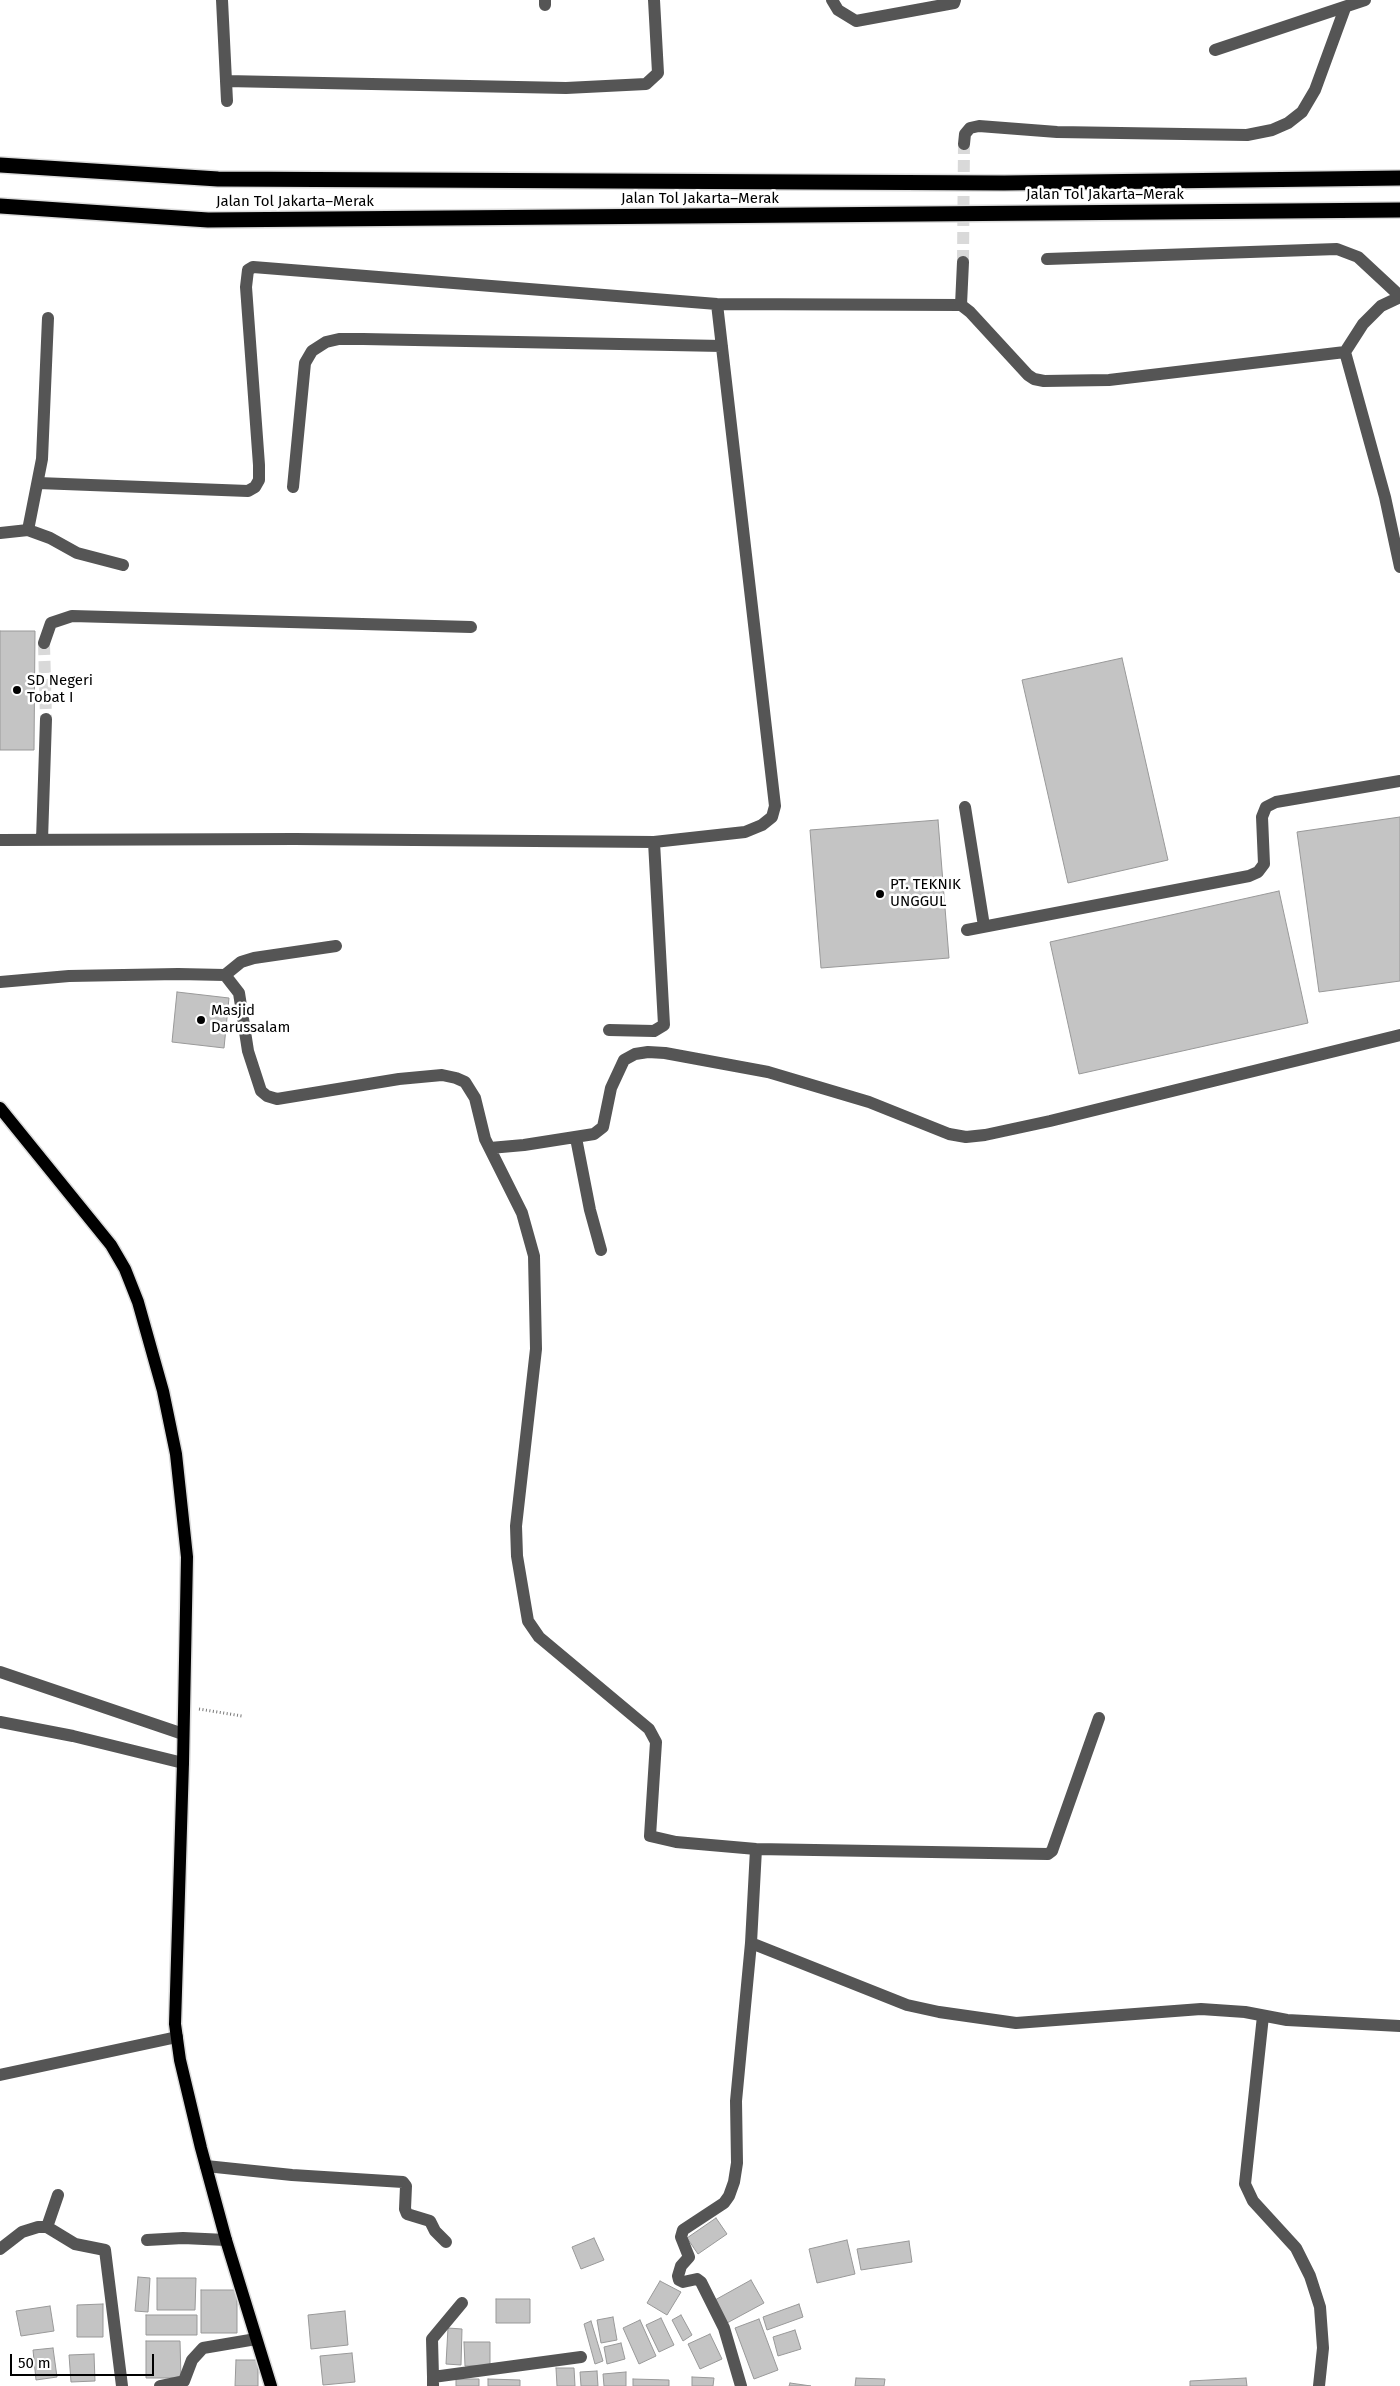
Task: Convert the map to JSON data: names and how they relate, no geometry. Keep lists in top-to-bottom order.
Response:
{
  "streets": {
    "highway": ["Jalan Tol Jakarta–Merak"]
  },
  "places": ["SD Negeri Tobat I", "PT. TEKNIK UNGGUL", "Masjid Darussalam"],
  "scale_bar": "50 m"
}
